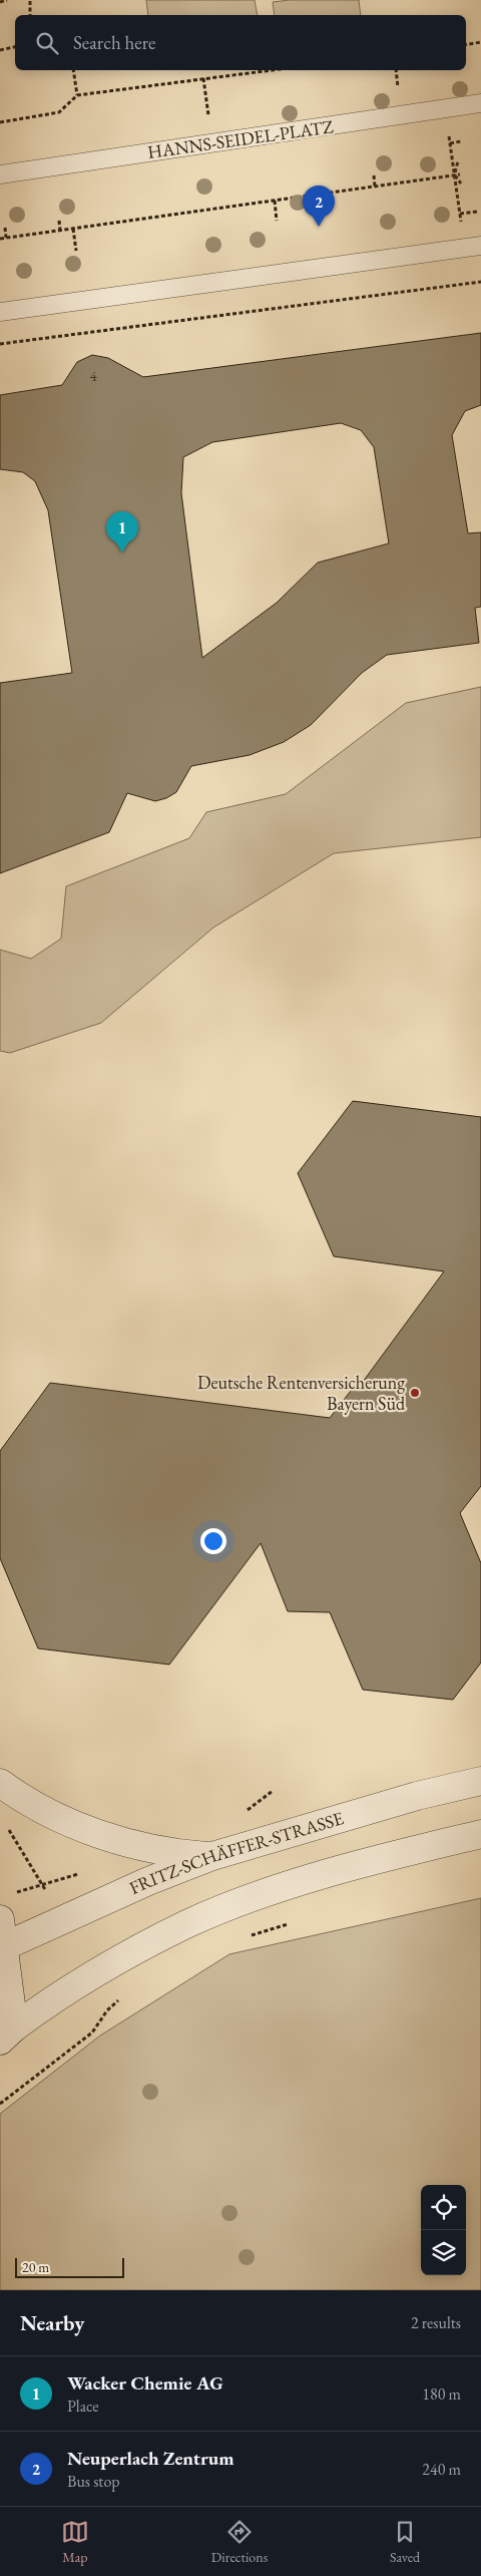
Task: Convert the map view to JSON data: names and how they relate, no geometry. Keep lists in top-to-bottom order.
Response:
{
  "streets": {
    "street": ["FRITZ-SCHÄFFER-STRASSE"],
    "lane": ["HANNS-SEIDEL-PLATZ"]
  },
  "places": ["Deutsche Rentenversicherung Bayern Süd"],
  "house_numbers": ["4"],
  "scale_bar": "20 m",
  "page": {
    "search": "Search here",
    "pins": ["2", "1"],
    "scale": "20 m",
    "heading": ["Nearby", "2 results"],
    "list": [
      {
        "mark": "1",
        "name": "Wacker Chemie AG",
        "note": "Place",
        "value": "180 m"
      },
      {
        "mark": "2",
        "name": "Neuperlach Zentrum",
        "note": "Bus stop",
        "value": "240 m"
      }
    ],
    "nav": ["Map", "Directions", "Saved"]
  }
}
